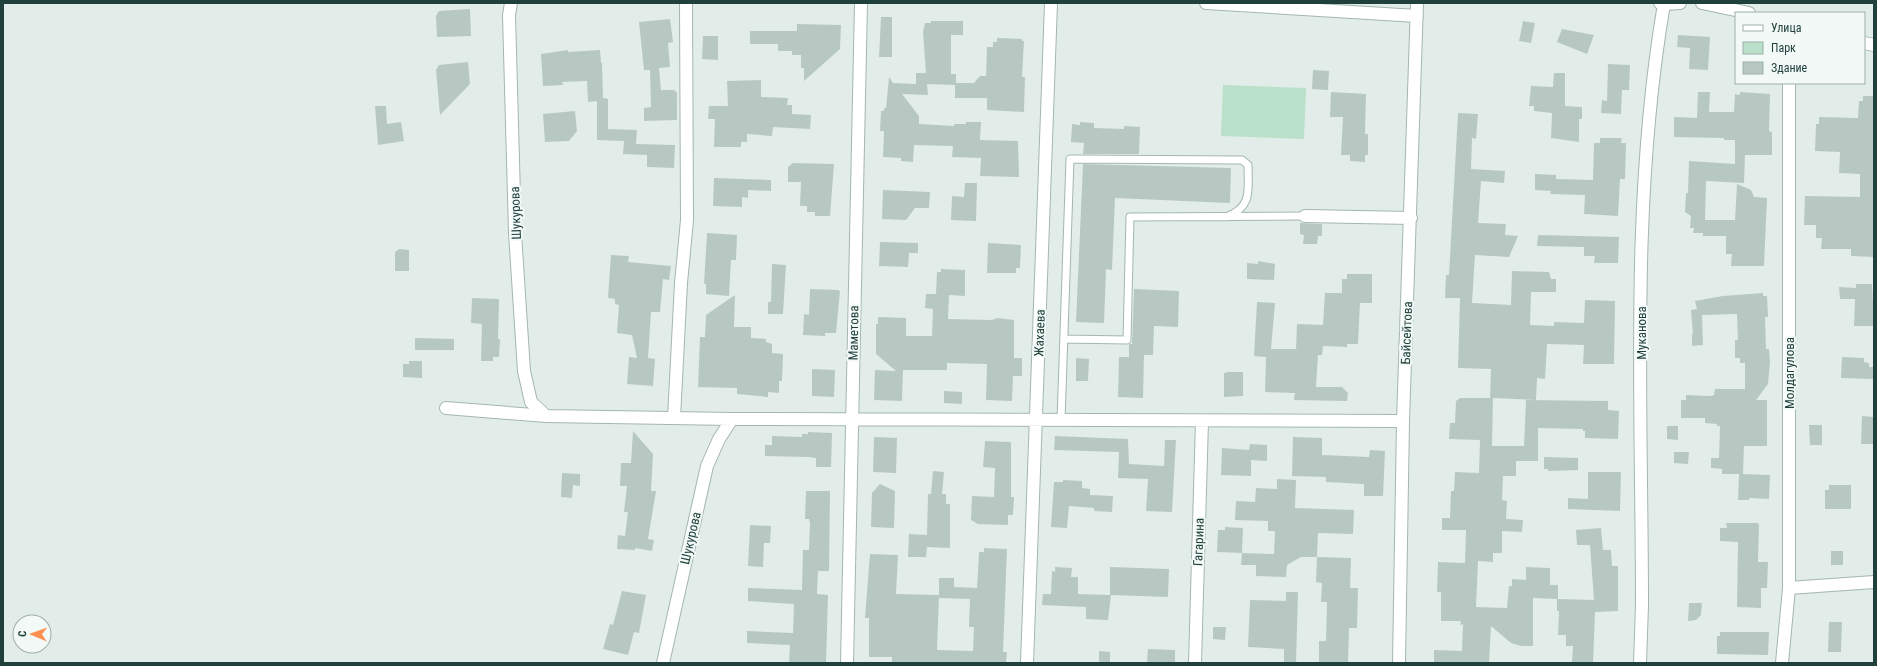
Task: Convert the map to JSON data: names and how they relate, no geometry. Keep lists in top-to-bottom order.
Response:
{
  "streets": {
    "street": [
      "Шукурова",
      "Маметова",
      "Жахаева",
      "Байсейтова",
      "Муканова",
      "Молдагулова",
      "Гагарина"
    ]
  },
  "legend": ["Улица", "Парк", "Здание"],
  "north": "left"
}
